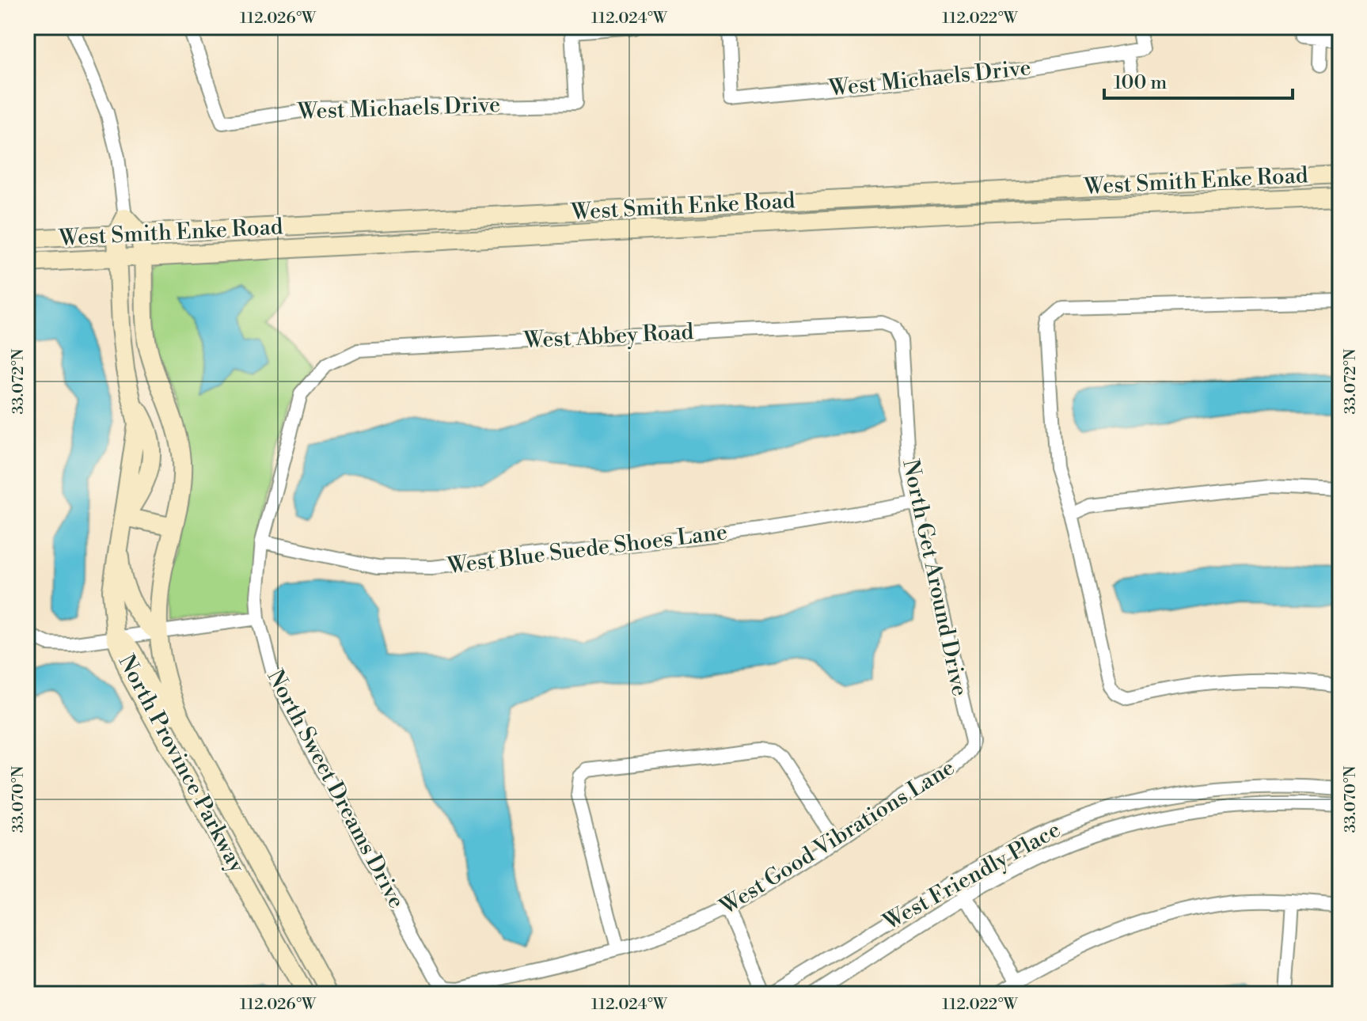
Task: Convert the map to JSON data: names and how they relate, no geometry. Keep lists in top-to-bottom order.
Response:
{
  "streets": {
    "street": [
      "West Michaels Drive",
      "West Smith Enke Road",
      "West Abbey Road",
      "West Blue Suede Shoes Lane",
      "North Get Around Drive",
      "North Province Parkway",
      "North Sweet Dreams Drive",
      "West Good Vibrations Lane",
      "West Friendly Place"
    ]
  },
  "crossings": [
    ["West Smith Enke Road", "North Province Parkway"],
    ["West Abbey Road", "North Get Around Drive"],
    ["West Abbey Road", "North Sweet Dreams Drive"],
    ["West Blue Suede Shoes Lane", "North Get Around Drive"],
    ["West Blue Suede Shoes Lane", "North Sweet Dreams Drive"],
    ["North Get Around Drive", "West Good Vibrations Lane"],
    ["North Sweet Dreams Drive", "West Good Vibrations Lane"]
  ],
  "scale_bar": "100 m",
  "coordinates": [
    "112.026°W",
    "112.024°W",
    "112.022°W",
    "33.072°N",
    "33.070°N"
  ]
}
